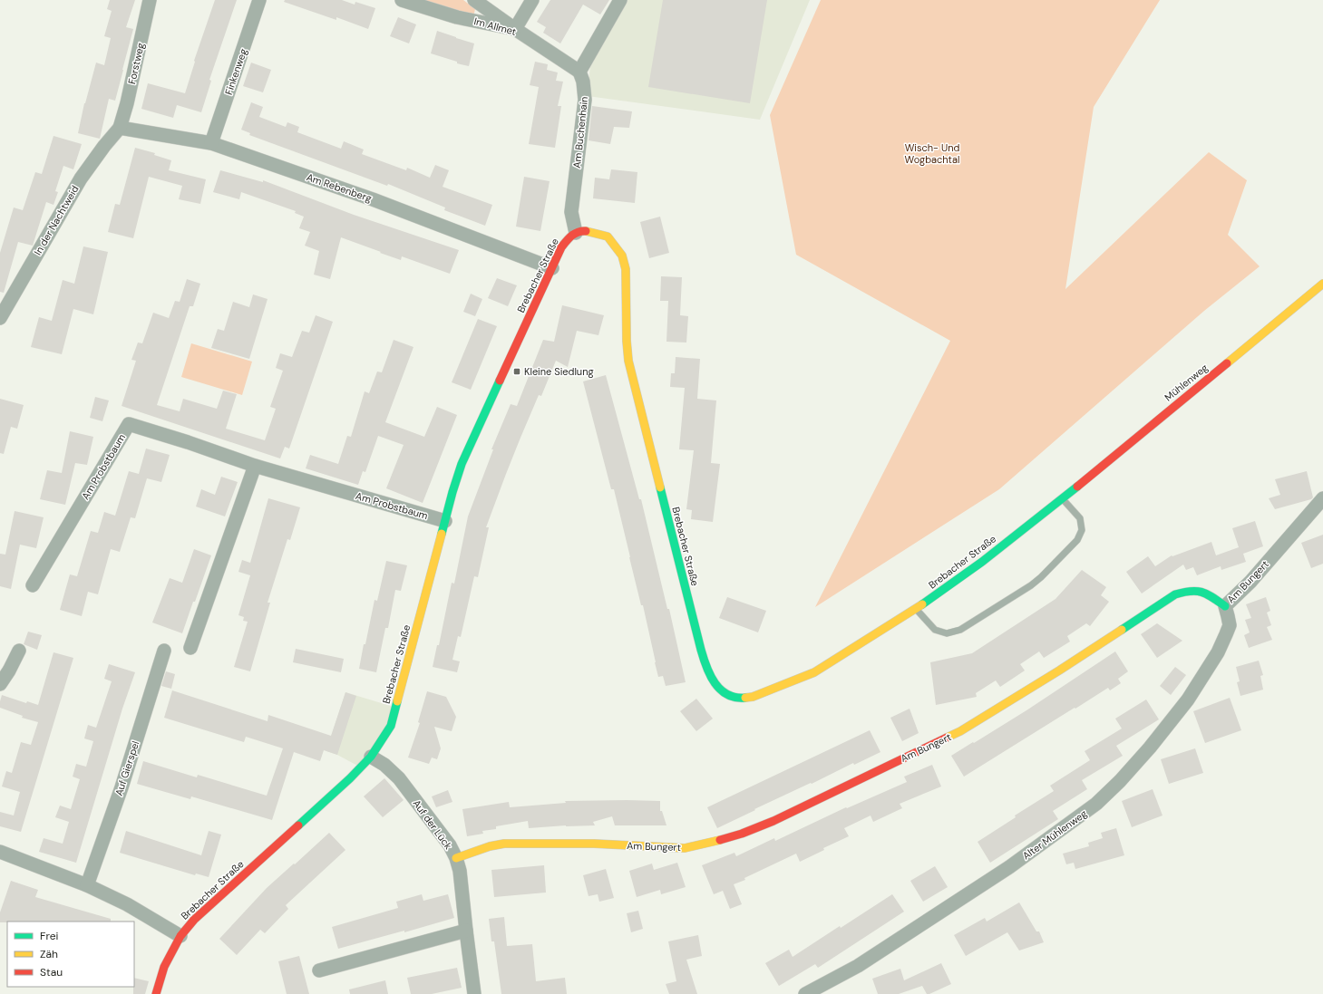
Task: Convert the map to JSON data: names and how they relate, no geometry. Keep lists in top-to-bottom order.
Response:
{
  "streets": {
    "street": [
      "Im Allmet",
      "Forstweg",
      "Finkenweg",
      "Am Buchenhain",
      "Am Rebenberg",
      "In der Nachtweid",
      "Brebacher Straße",
      "Mühlenweg",
      "Am Probstbaum",
      "Am Bungert",
      "Auf Gierspel",
      "Auf der Lück",
      "Alter Mühlenweg"
    ]
  },
  "crossings": [
    ["Im Allmet", "Am Buchenhain"],
    ["Forstweg", "Am Rebenberg"],
    ["Forstweg", "In der Nachtweid"],
    ["Finkenweg", "Am Rebenberg"],
    ["Am Buchenhain", "Brebacher Straße"],
    ["Am Rebenberg", "In der Nachtweid"],
    ["Am Rebenberg", "Brebacher Straße"],
    ["Brebacher Straße", "Mühlenweg"],
    ["Brebacher Straße", "Am Probstbaum"],
    ["Brebacher Straße", "Auf der Lück"],
    ["Am Bungert", "Auf der Lück"],
    ["Am Bungert", "Alter Mühlenweg"]
  ],
  "parks": ["Wisch- Und Wogbachtal"],
  "places": {
    "transit": ["Kleine Siedlung"]
  },
  "legend": ["Frei", "Zäh", "Stau"]
}
